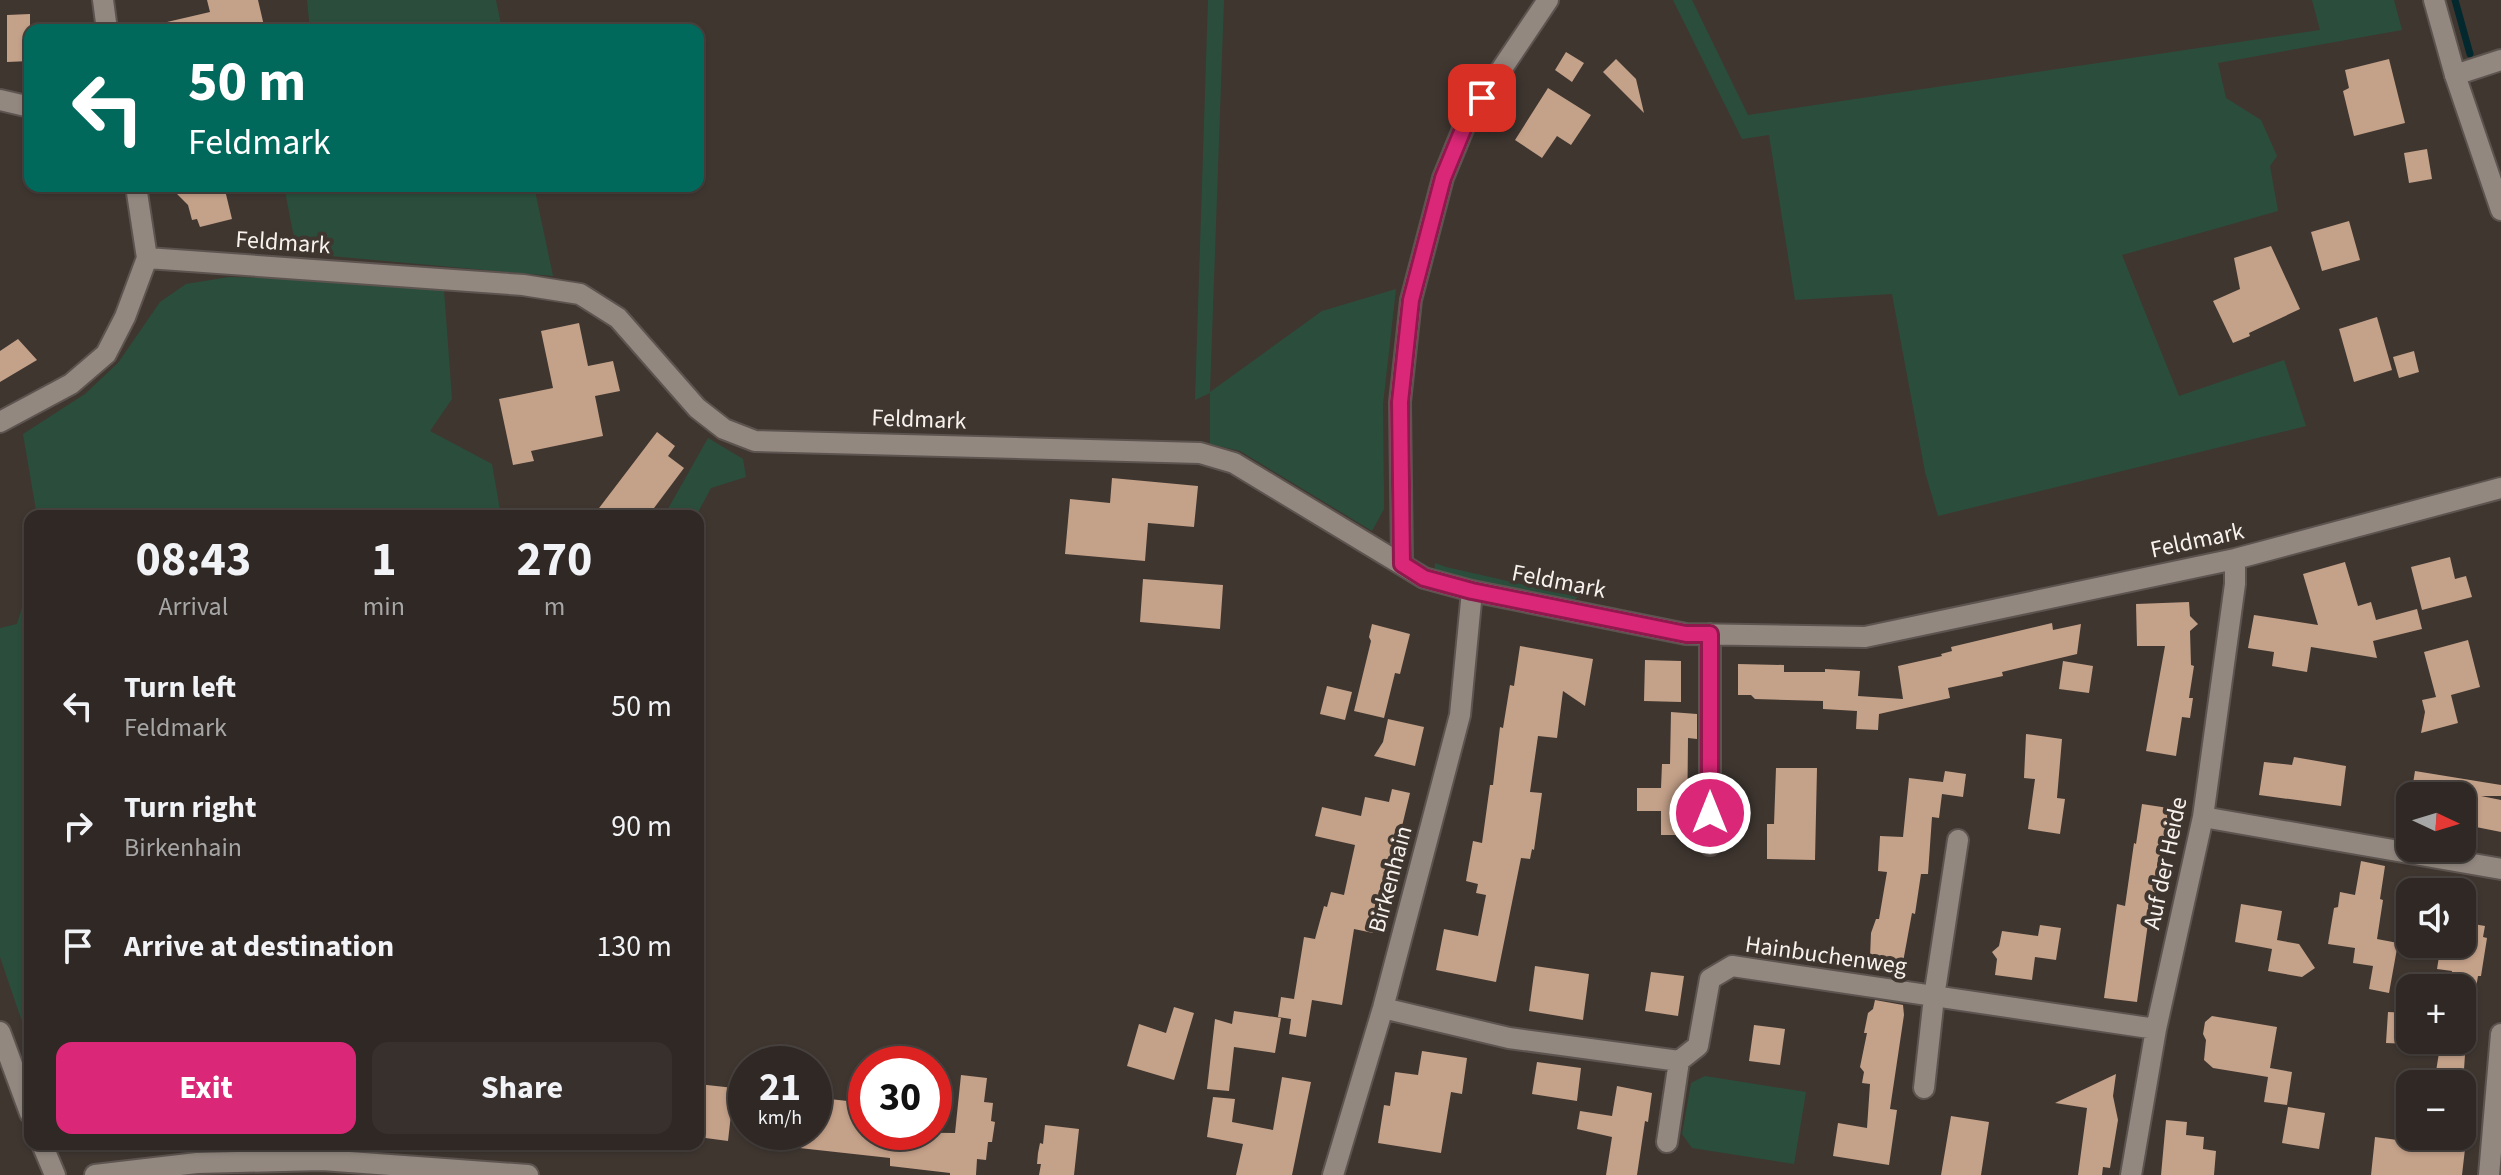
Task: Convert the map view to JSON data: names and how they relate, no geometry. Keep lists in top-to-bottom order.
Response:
{
  "streets": {
    "street": [
      "Feldmark",
      "Auf der Heide",
      "Birkenhain",
      "Hainbuchenweg"
    ]
  },
  "crossings": [
    ["Feldmark", "Auf der Heide"],
    ["Feldmark", "Birkenhain"],
    ["Auf der Heide", "Hainbuchenweg"]
  ],
  "north": "right",
  "page": {
    "turn": ["50 m", "Feldmark"],
    "eta": [
      "08:43",
      "Arrival",
      "1",
      "min",
      "270",
      "m"
    ],
    "list": [
      {
        "name": "Turn left",
        "note": "Feldmark",
        "value": "50 m"
      },
      {
        "name": "Turn right",
        "note": "Birkenhain",
        "value": "90 m"
      },
      {
        "name": "Arrive at destination",
        "value": "130 m"
      }
    ],
    "map_buttons": ["+", "−"],
    "buttons": ["Exit", "Share"],
    "speed": "21 km/h",
    "limit": "30"
  }
}
